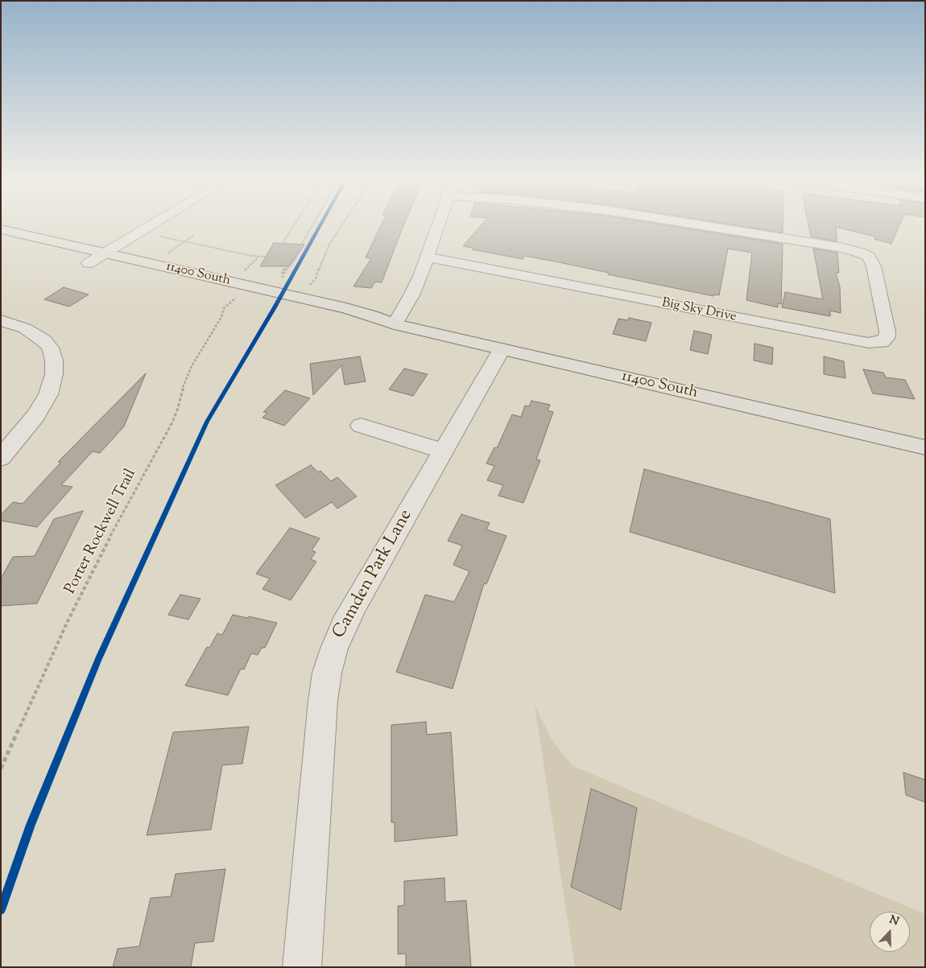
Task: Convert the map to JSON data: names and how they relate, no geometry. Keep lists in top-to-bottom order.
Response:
{
  "streets": {
    "main road": ["11400 South"],
    "street": ["Big Sky Drive", "Camden Park Lane"],
    "path": ["Porter Rockwell Trail"]
  },
  "crossings": [
    ["11400 South", "Porter Rockwell Trail"],
    ["11400 South", "Camden Park Lane"]
  ],
  "north": "top"
}
